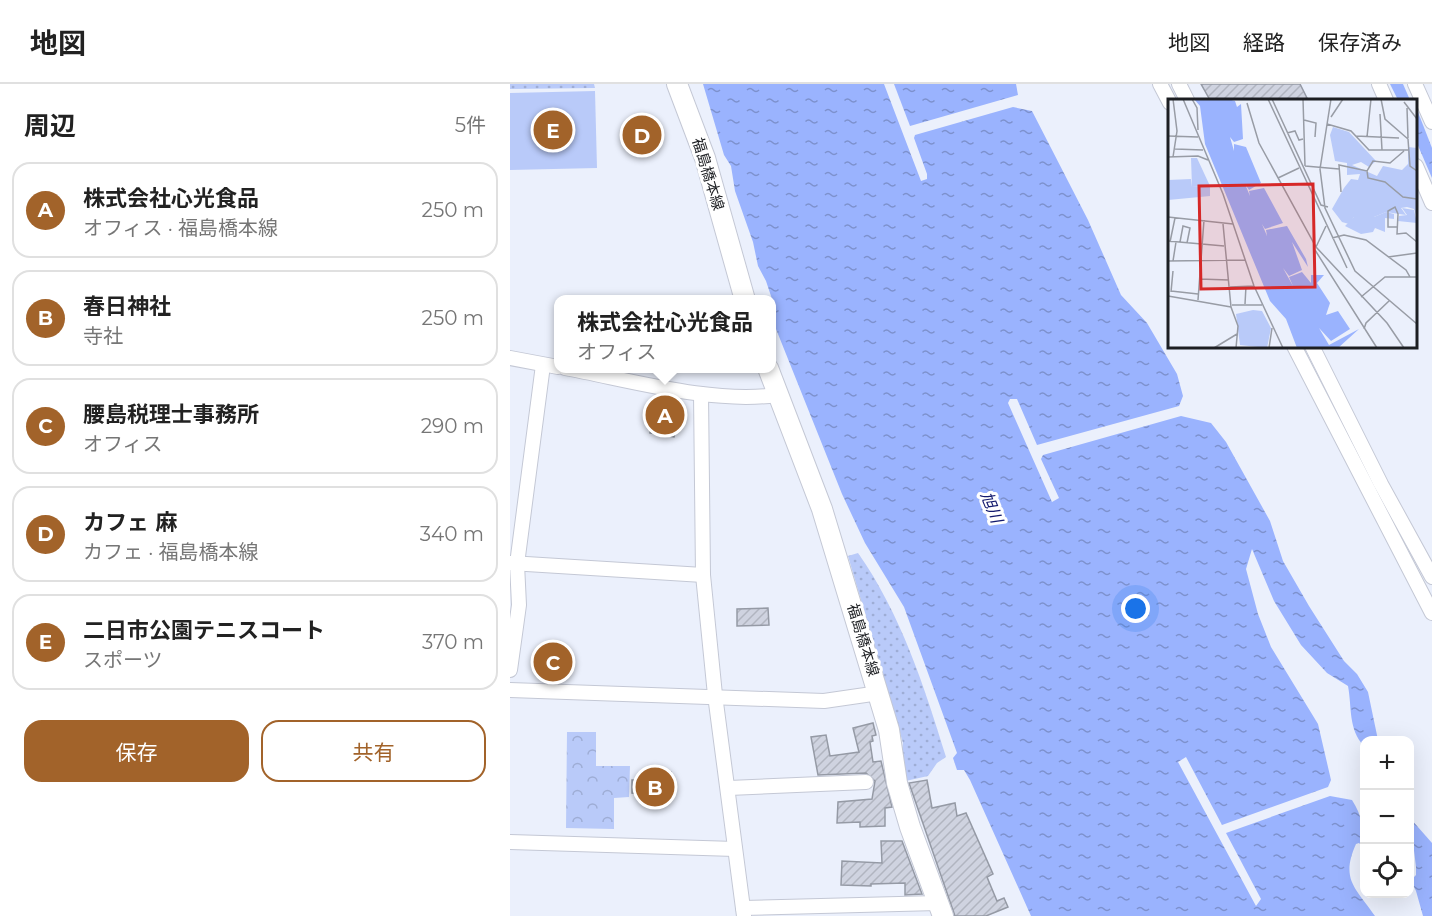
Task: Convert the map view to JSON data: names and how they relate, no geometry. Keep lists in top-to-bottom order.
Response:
{
  "streets": {
    "main road": ["福島橋本線"]
  },
  "water": ["旭川"],
  "page": {
    "header": "地図",
    "nav": ["地図", "経路", "保存済み"],
    "heading": ["周辺", "5件"],
    "pins": [
      "E",
      "D",
      "A",
      "C",
      "B"
    ],
    "list": [
      {
        "mark": "A",
        "name": "株式会社心光食品",
        "note": "オフィス · 福島橋本線",
        "value": "250 m"
      },
      {
        "mark": "B",
        "name": "春日神社",
        "note": "寺社",
        "value": "250 m"
      },
      {
        "mark": "C",
        "name": "腰島税理士事務所",
        "note": "オフィス",
        "value": "290 m"
      },
      {
        "mark": "D",
        "name": "カフェ 麻",
        "note": "カフェ · 福島橋本線",
        "value": "340 m"
      },
      {
        "mark": "E",
        "name": "二日市公園テニスコート",
        "note": "スポーツ",
        "value": "370 m"
      }
    ],
    "popup": ["株式会社心光食品", "オフィス"],
    "buttons": ["保存", "共有"],
    "map_buttons": ["+", "−"]
  }
}
